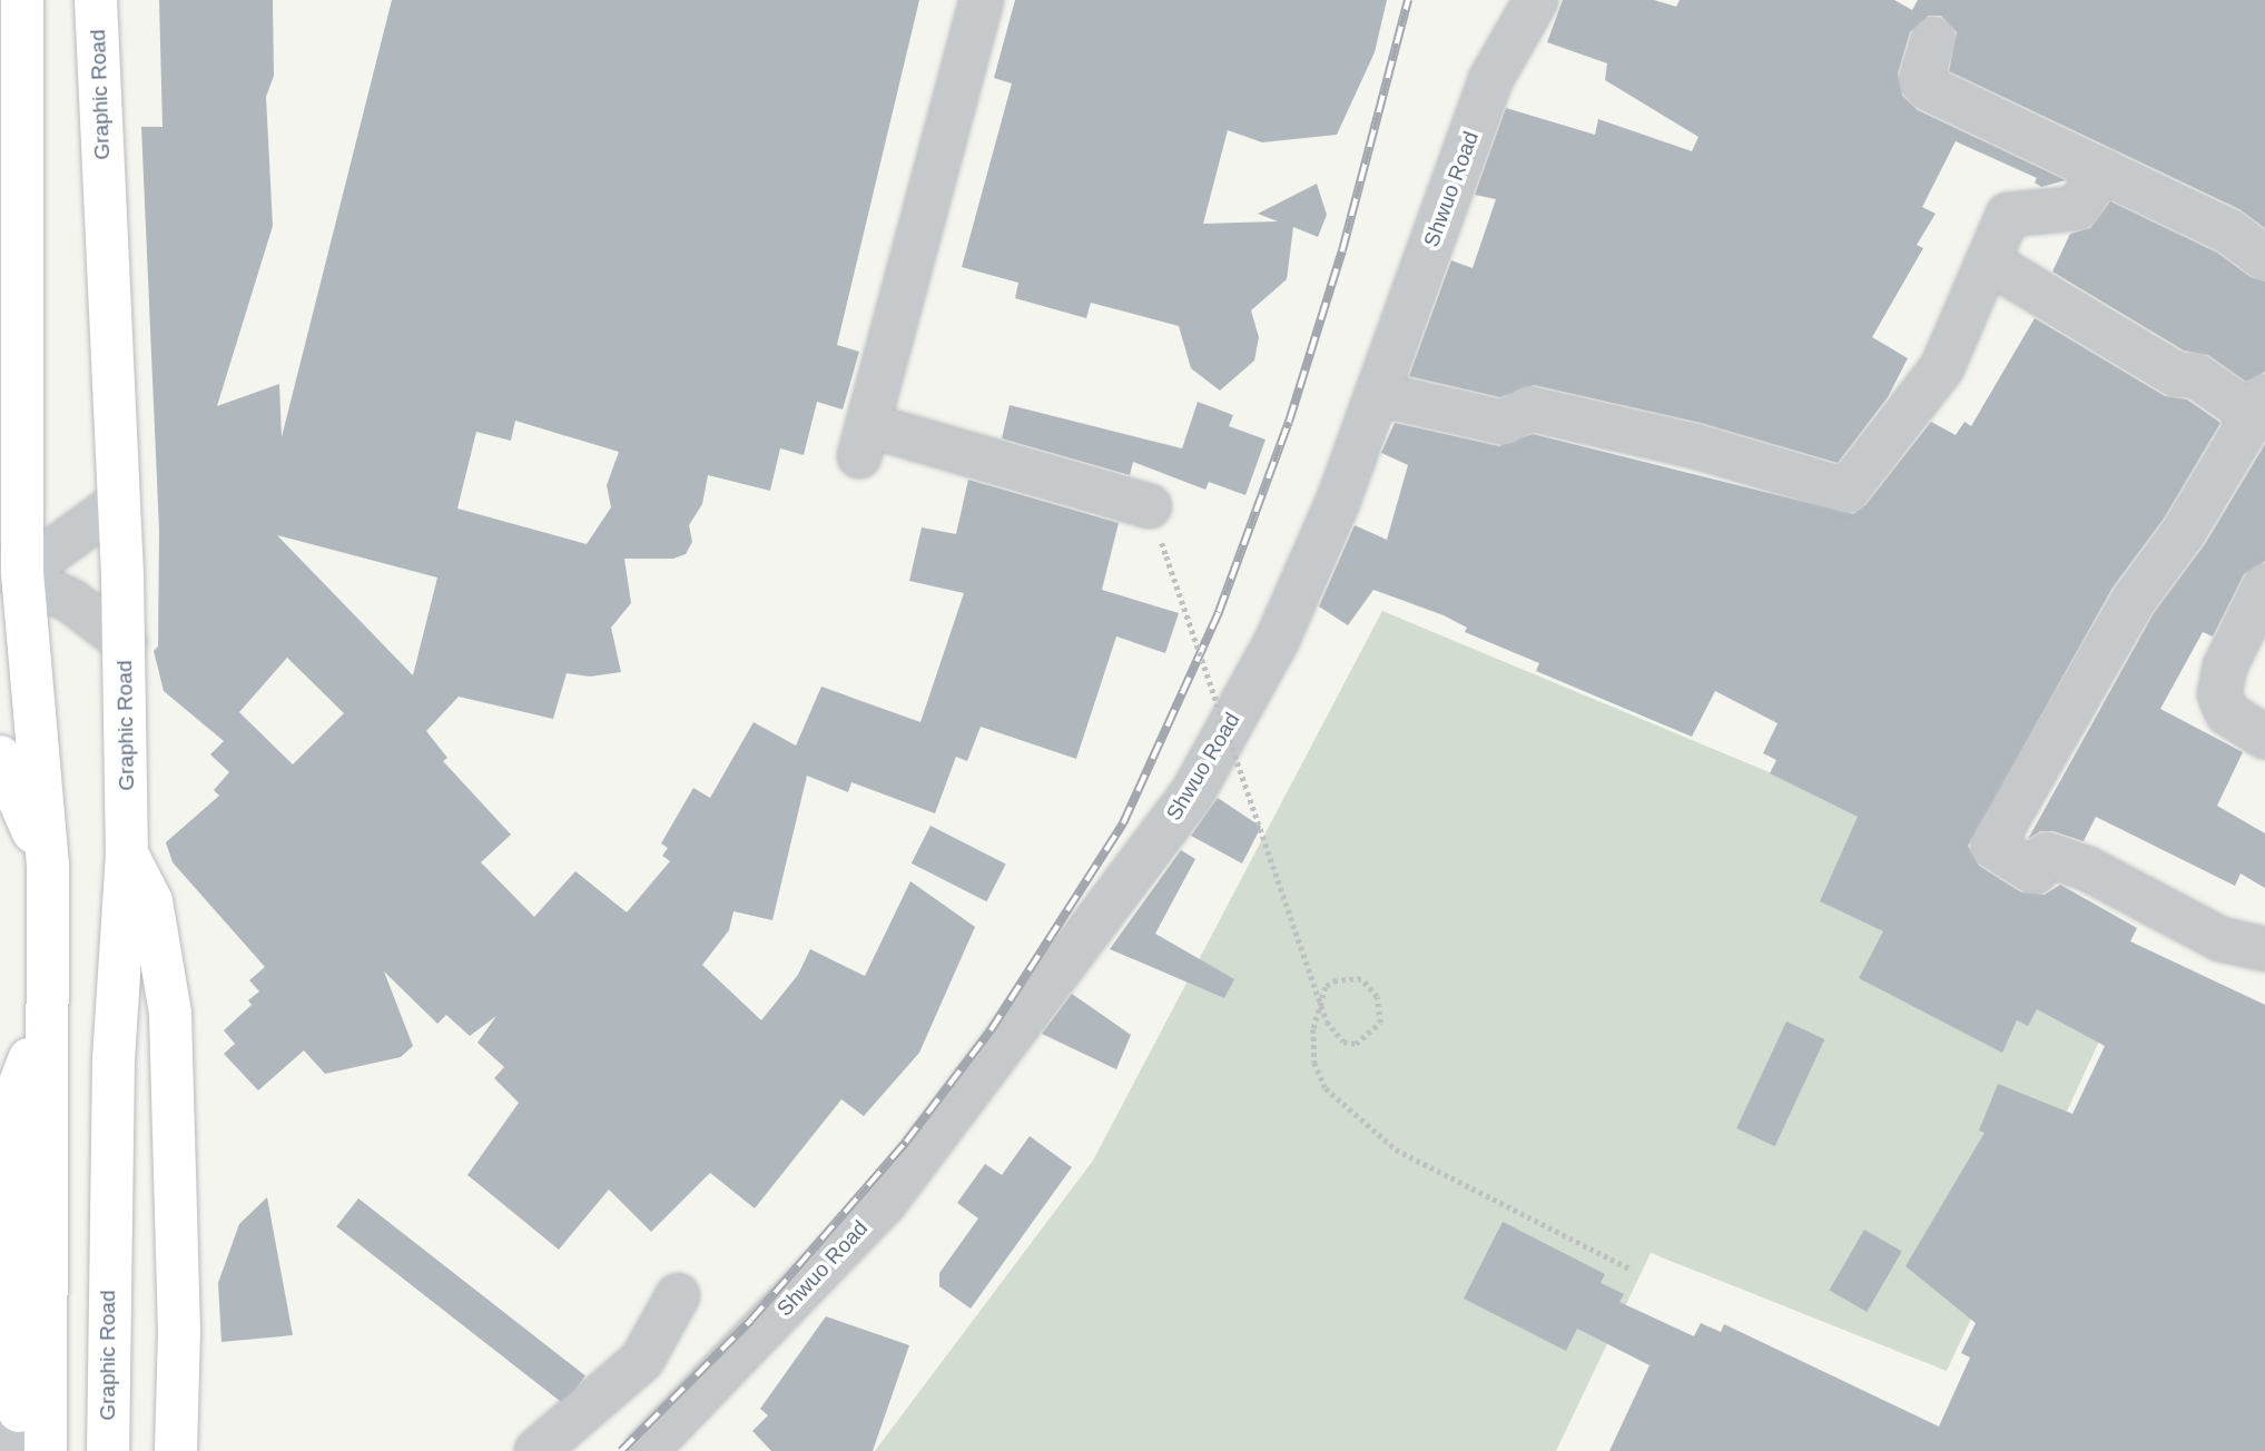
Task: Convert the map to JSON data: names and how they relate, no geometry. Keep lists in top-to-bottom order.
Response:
{
  "streets": {
    "main road": ["Graphic Road"],
    "street": ["Shwuo Road"]
  }
}
